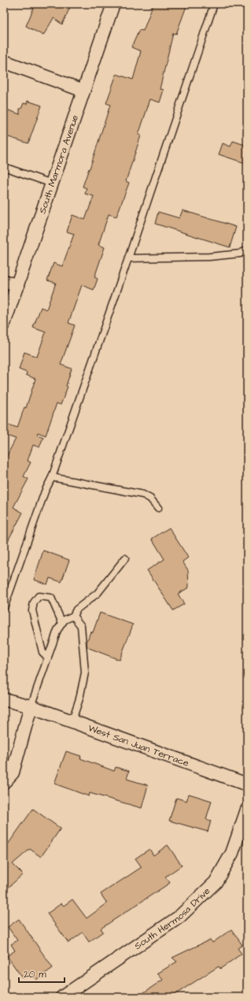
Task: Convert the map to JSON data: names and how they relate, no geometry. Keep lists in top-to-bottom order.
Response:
{
  "streets": {
    "street": ["South Marmora Avenue", "West San Juan Terrace", "South Hermosa Drive"]
  },
  "scale_bar": "20 m"
}
